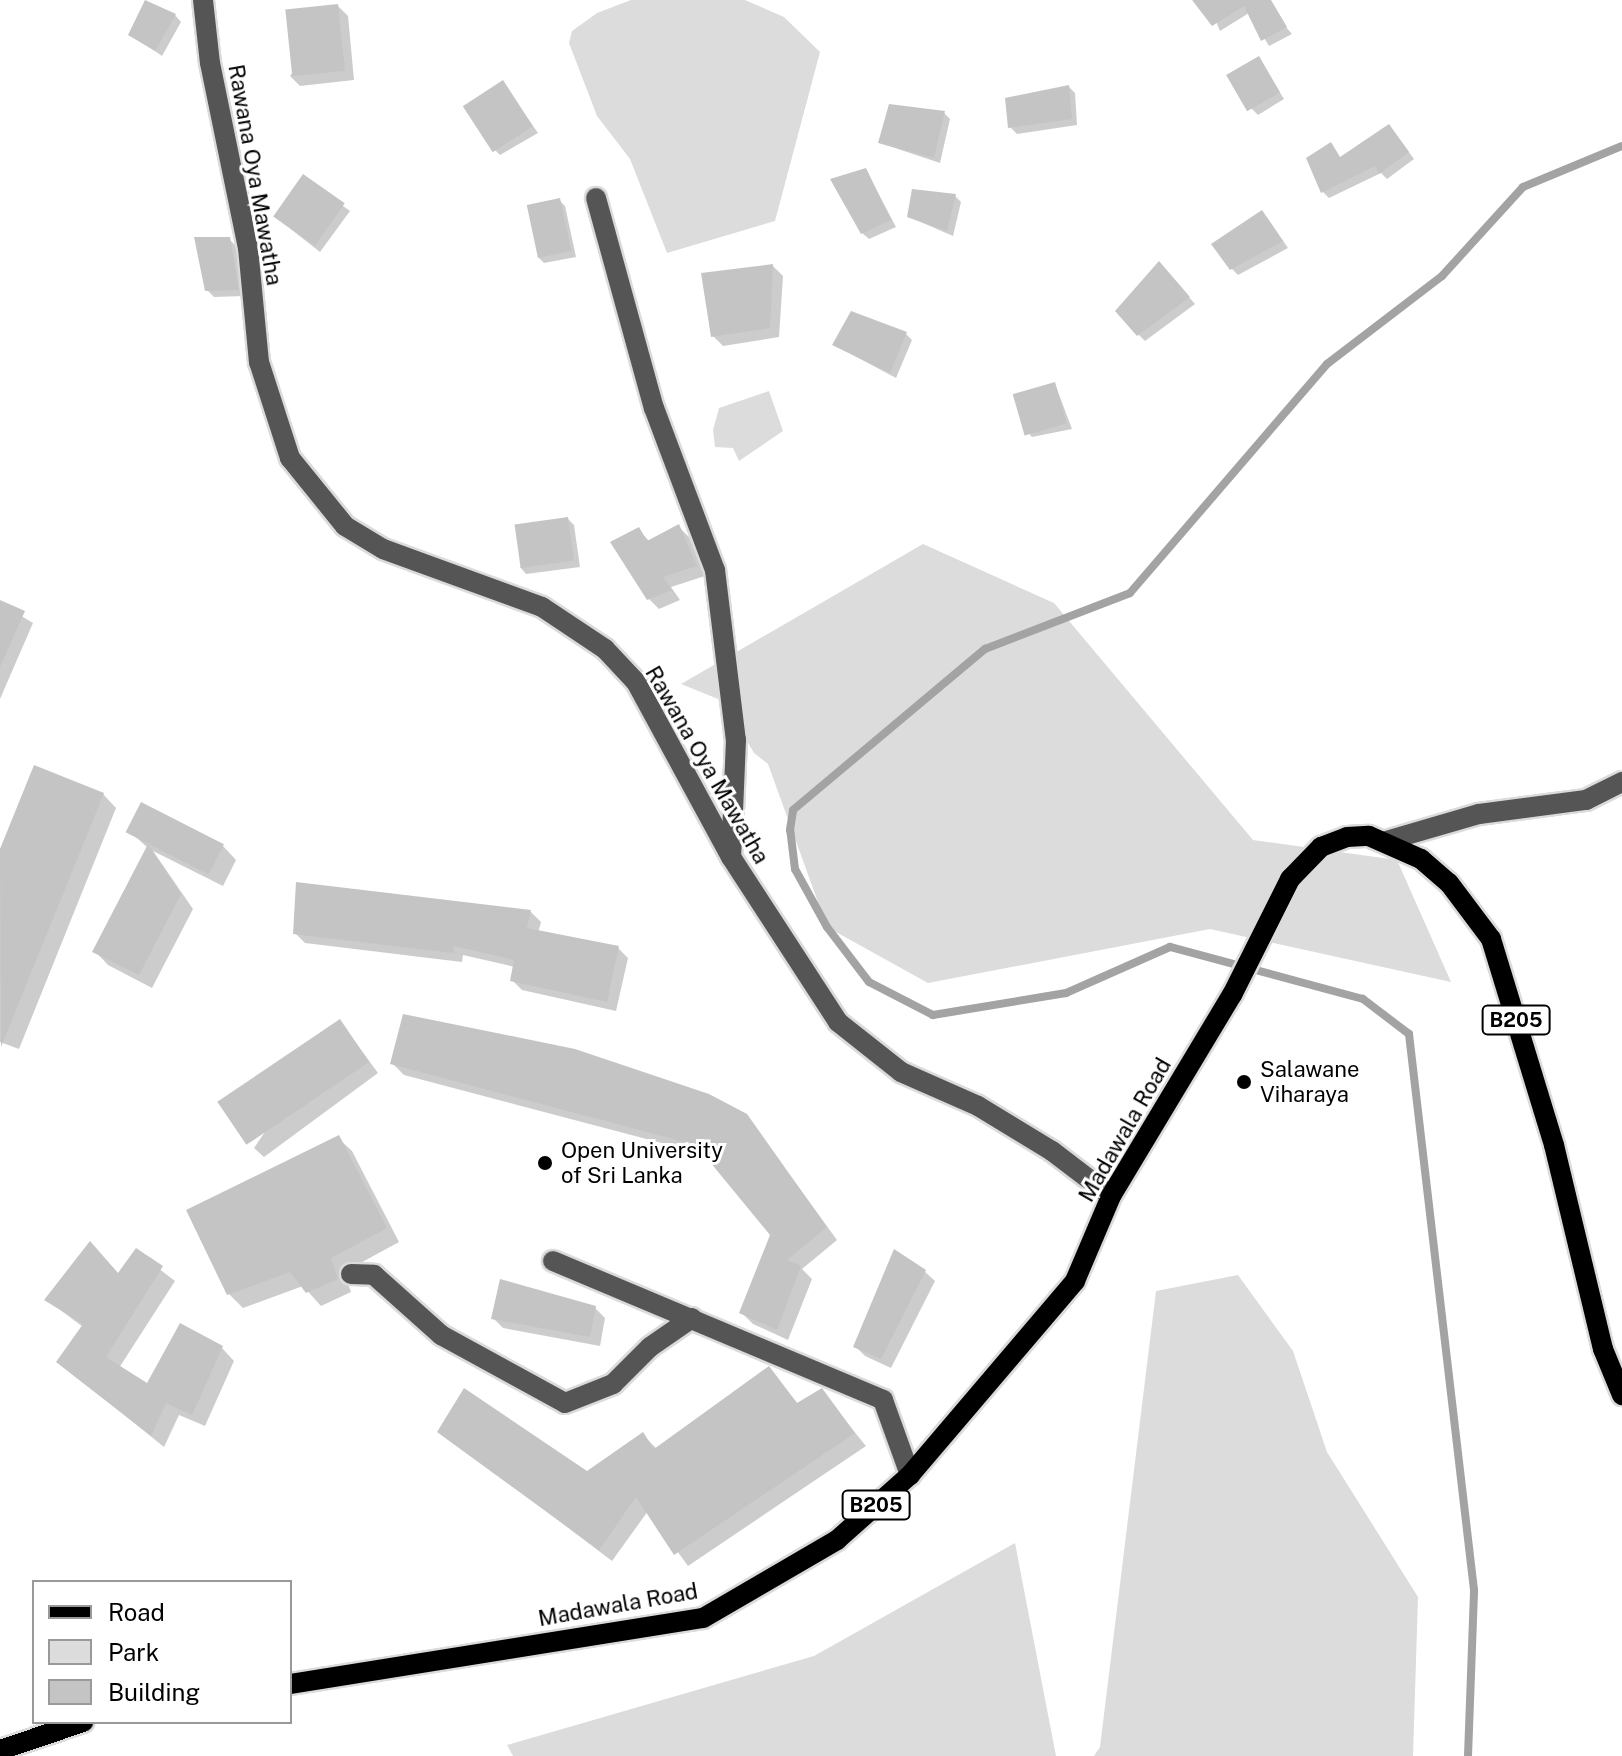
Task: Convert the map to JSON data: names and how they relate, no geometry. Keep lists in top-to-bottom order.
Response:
{
  "streets": {
    "main road": ["B205", "Madawala Road"],
    "street": ["Rawana Oya Mawatha"]
  },
  "crossings": [
    ["Rawana Oya Mawatha", "Madawala Road"]
  ],
  "places": ["Salawane Viharaya", "Open University of Sri Lanka"],
  "legend": ["Road", "Park", "Building"]
}
